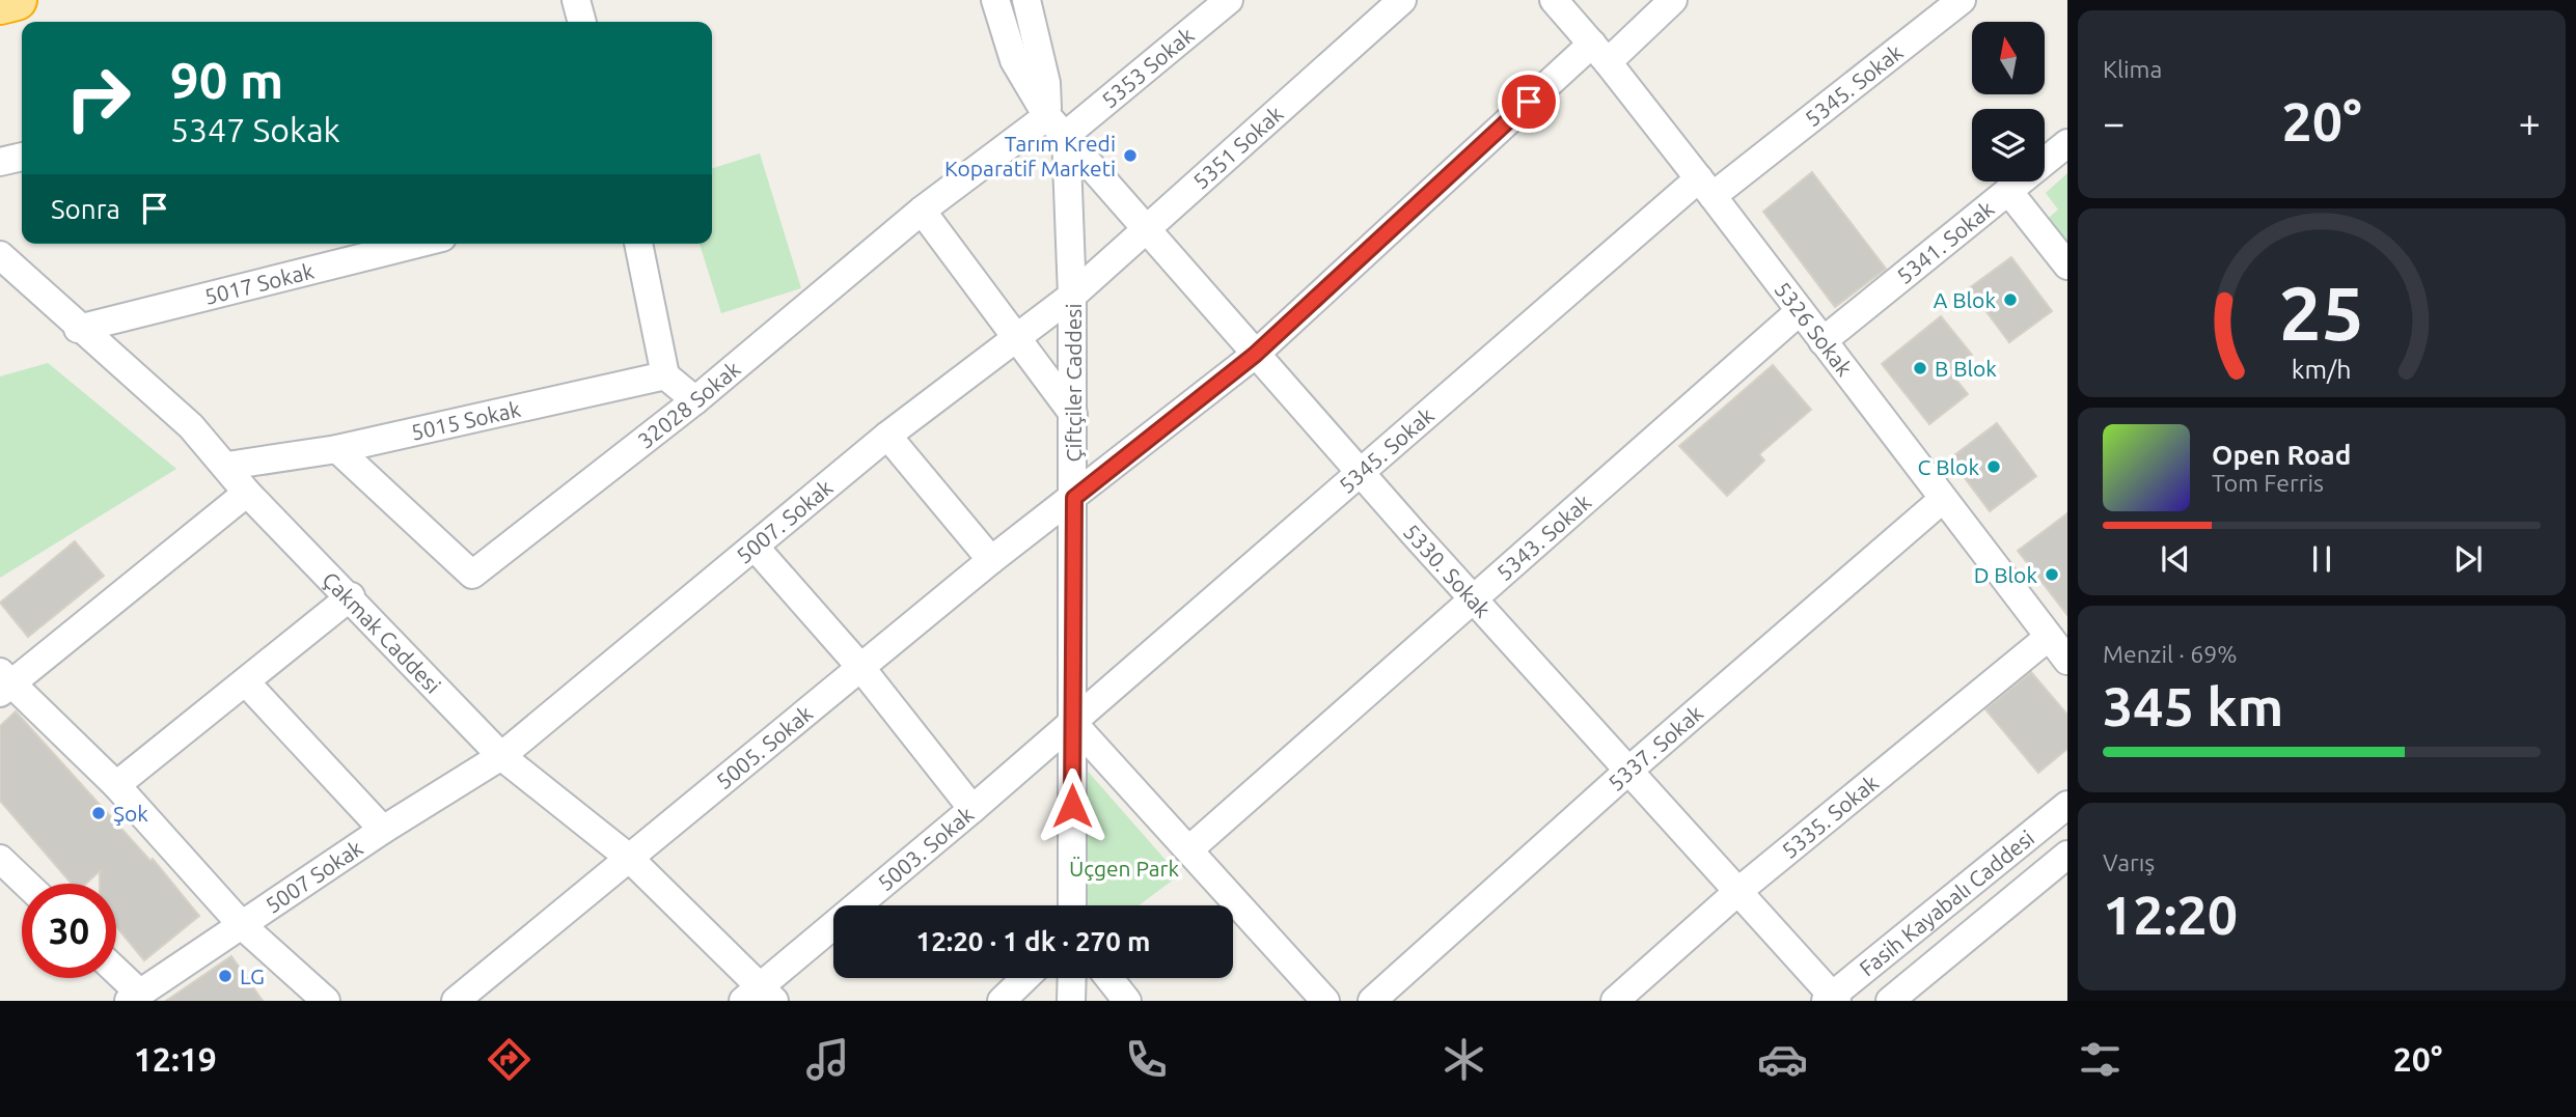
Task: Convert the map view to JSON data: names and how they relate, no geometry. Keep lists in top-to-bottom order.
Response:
{
  "streets": {
    "street": [
      "5353 Sokak",
      "5345. Sokak",
      "5351 Sokak",
      "5341. Sokak",
      "5017 Sokak",
      "5326 Sokak",
      "Çiftçiler Caddesi",
      "32028 Sokak",
      "5015 Sokak",
      "5007. Sokak",
      "5343. Sokak",
      "5330. Sokak",
      "Çakmak Caddesi",
      "5005. Sokak",
      "5337. Sokak",
      "5335. Sokak",
      "5003. Sokak",
      "5007 Sokak",
      "Fasih Kayabalı Caddesi"
    ]
  },
  "crossings": [
    ["5353 Sokak", "Çiftçiler Caddesi"],
    ["5353 Sokak", "32028 Sokak"],
    ["5353 Sokak", "5330. Sokak"],
    ["5345. Sokak", "5326 Sokak"],
    ["5345. Sokak", "Çiftçiler Caddesi"],
    ["5345. Sokak", "5330. Sokak"],
    ["5345. Sokak", "5003. Sokak"],
    ["5351 Sokak", "Çiftçiler Caddesi"],
    ["5351 Sokak", "5007. Sokak"],
    ["5351 Sokak", "5330. Sokak"],
    ["5341. Sokak", "5326 Sokak"],
    ["5017 Sokak", "Çakmak Caddesi"],
    ["5326 Sokak", "5343. Sokak"],
    ["5326 Sokak", "5005. Sokak"],
    ["5326 Sokak", "5337. Sokak"],
    ["5326 Sokak", "5335. Sokak"],
    ["Çiftçiler Caddesi", "32028 Sokak"],
    ["Çiftçiler Caddesi", "5007. Sokak"],
    ["Çiftçiler Caddesi", "5330. Sokak"],
    ["Çiftçiler Caddesi", "5005. Sokak"],
    ["Çiftçiler Caddesi", "5003. Sokak"],
    ["32028 Sokak", "5015 Sokak"],
    ["32028 Sokak", "5330. Sokak"],
    ["5015 Sokak", "Çakmak Caddesi"],
    ["5007. Sokak", "Çakmak Caddesi"],
    ["5007. Sokak", "5007 Sokak"],
    ["5343. Sokak", "5330. Sokak"],
    ["5330. Sokak", "5005. Sokak"],
    ["5330. Sokak", "5337. Sokak"],
    ["5330. Sokak", "5335. Sokak"],
    ["5330. Sokak", "Fasih Kayabalı Caddesi"],
    ["Çakmak Caddesi", "5005. Sokak"],
    ["Çakmak Caddesi", "5003. Sokak"],
    ["Çakmak Caddesi", "5007 Sokak"]
  ],
  "parks": ["Üçgen Park"],
  "places": [
    "Tarım Kredi Koparatif Marketi",
    "A Blok",
    "B Blok",
    "C Blok",
    "D Blok",
    "Şok",
    "LG"
  ],
  "north": "top",
  "page": {
    "tile": [
      "Klima",
      ["Menzil · 69%", "345 km"],
      ["Varış", "12:20"]
    ],
    "turn": ["90 m", "5347 Sokak"],
    "heat": ["−", "20°", "+"],
    "then": "Sonra",
    "song": ["Open Road", "Tom Ferris"],
    "limit": "30",
    "trip": "12:20 · 1 dk · 270 m",
    "tabs": ["12:19", "20°"],
    "gauge": ["25", "km/h"]
  }
}
